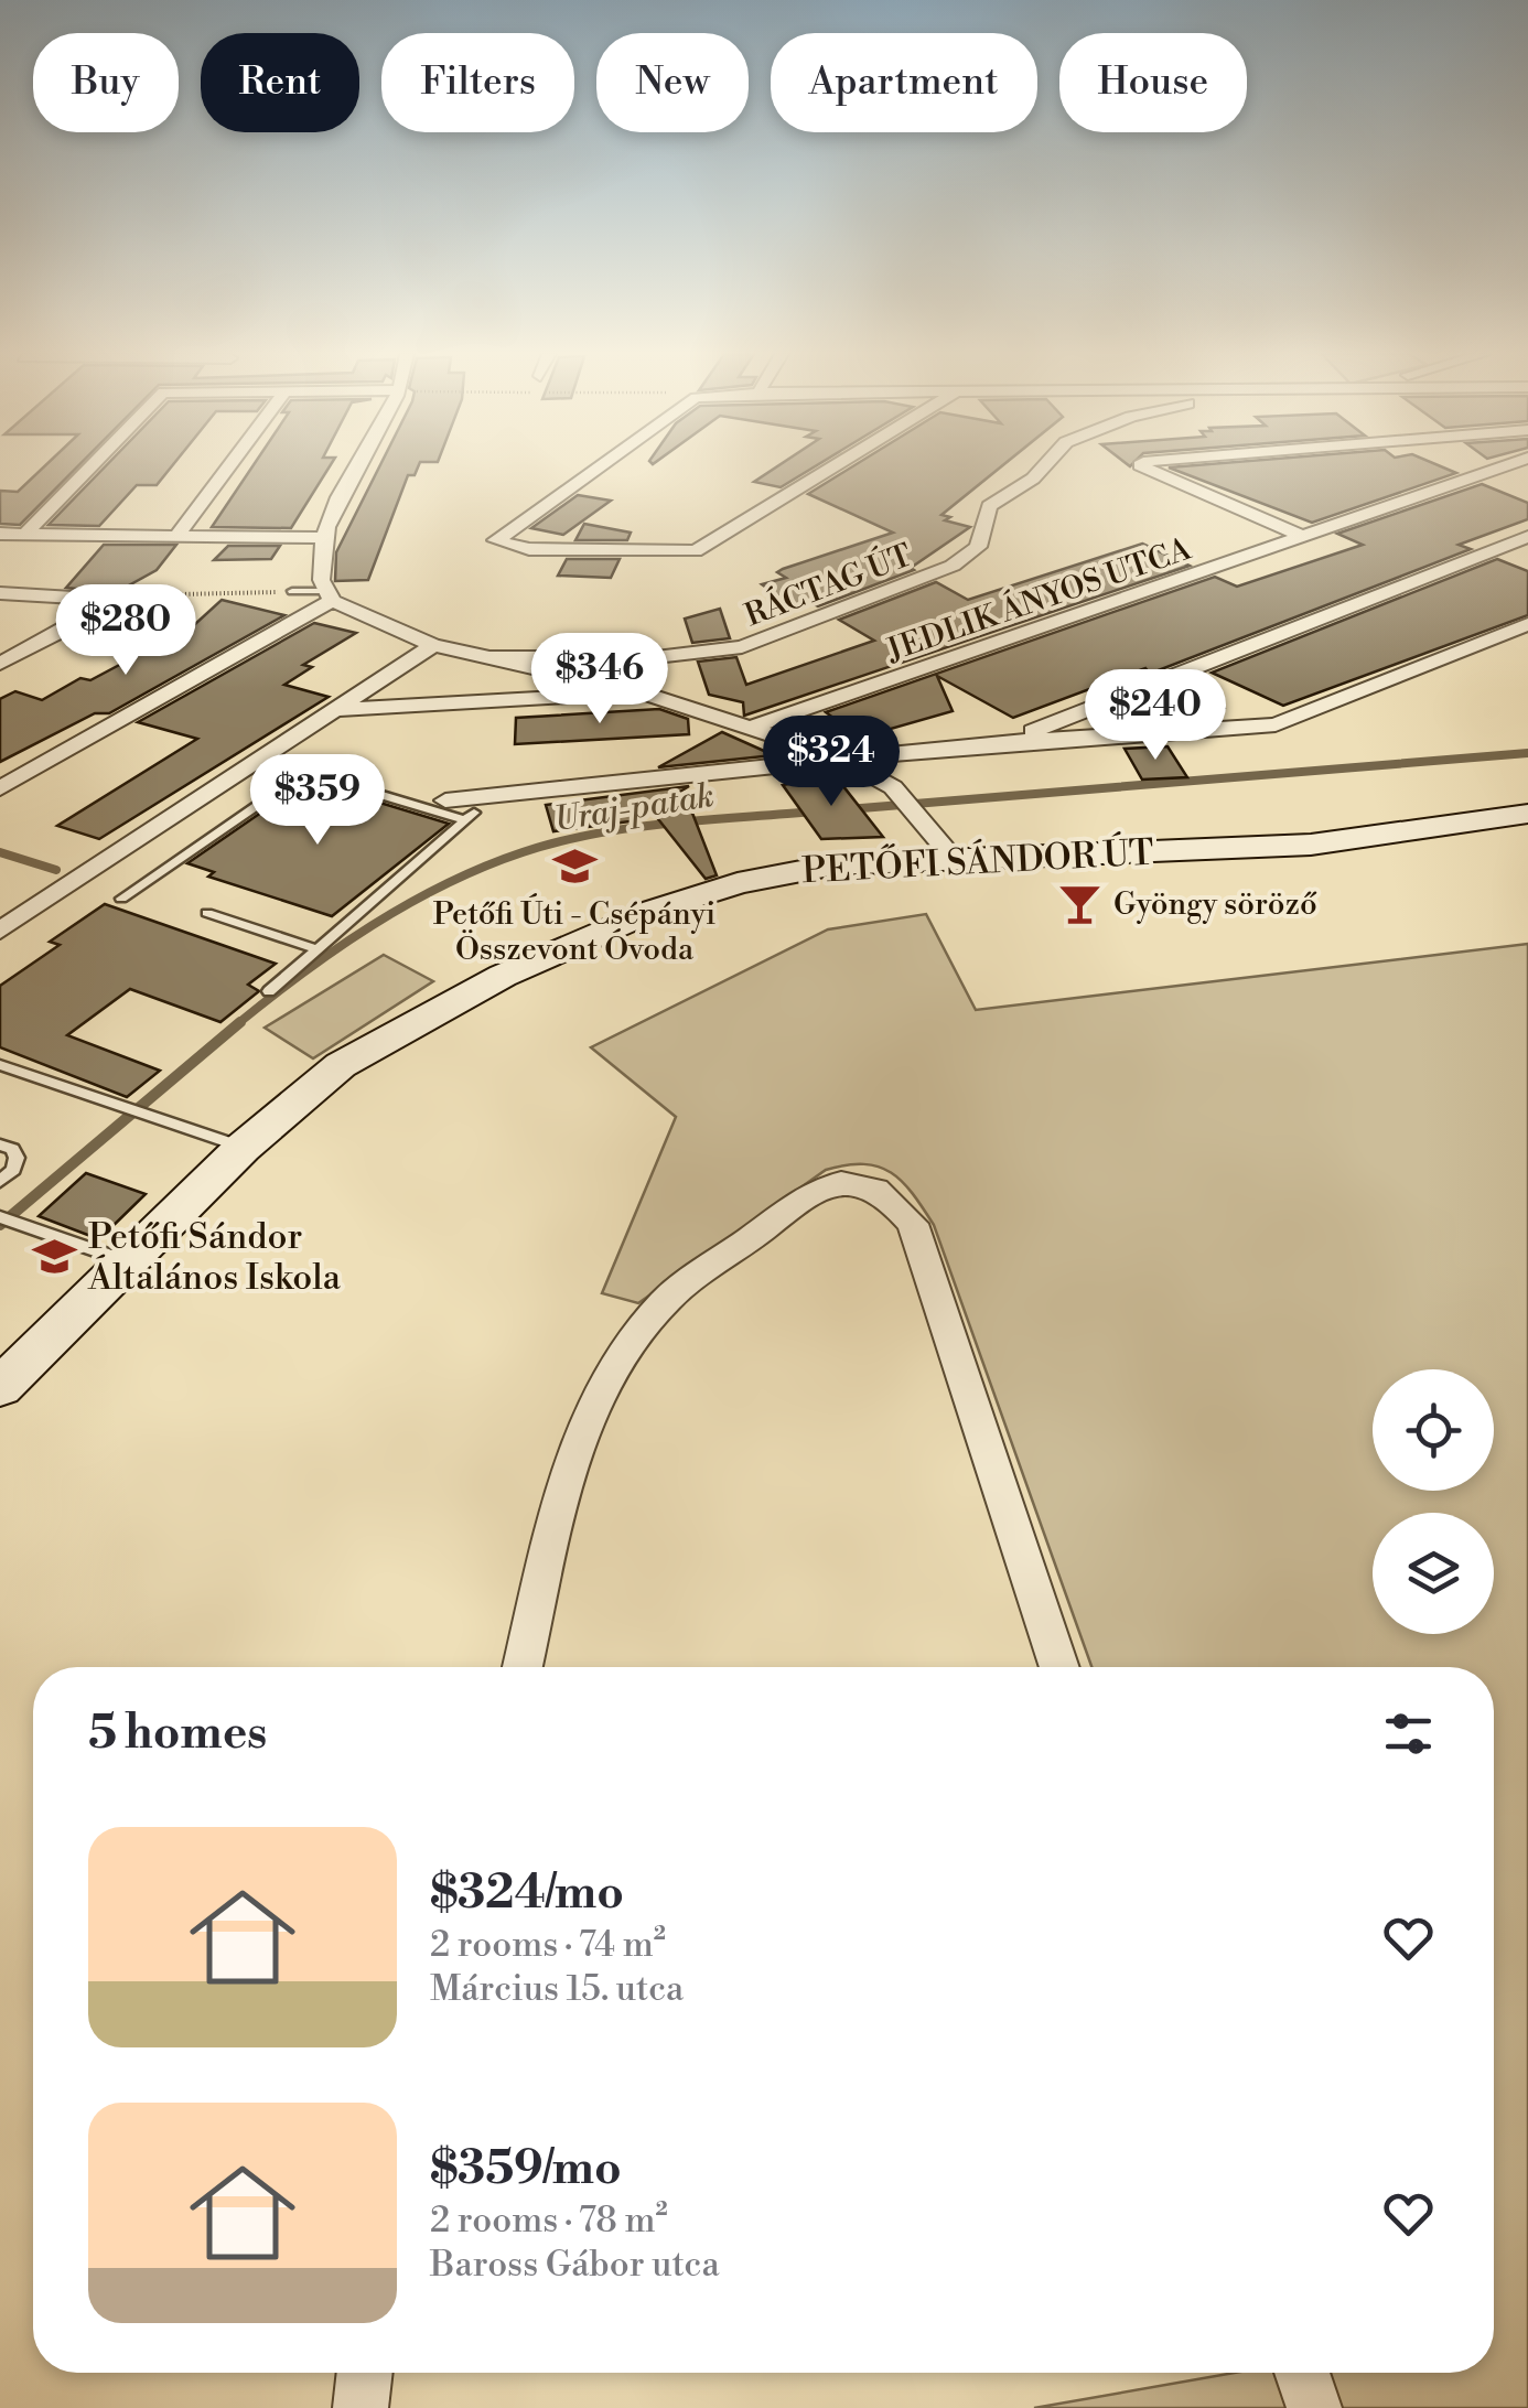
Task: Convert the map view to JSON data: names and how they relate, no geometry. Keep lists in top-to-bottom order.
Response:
{
  "streets": {
    "street": ["RÁCTAG ÚT", "JEDLIK ÁNYOS UTCA", "PETŐFI SÁNDOR ÚT"]
  },
  "water": ["Uraj-patak"],
  "places": {
    "school or university": ["Petőfi Úti - Csépányi Összevont Óvoda", "Petőfi Sándor Általános Iskola"],
    "bar": ["Gyöngy söröző"]
  },
  "page": {
    "chip": [
      "Buy",
      "Rent",
      "Filters",
      "New",
      "Apartment",
      "House"
    ],
    "price": [
      "$280",
      "$346",
      "$240",
      "$324",
      "$359"
    ],
    "heading": "5 homes",
    "list": [
      {
        "name": "$324/mo",
        "note": "2 rooms · 74 m² · Március 15. utca"
      },
      {
        "name": "$359/mo",
        "note": "2 rooms · 78 m² · Baross Gábor utca"
      }
    ]
  }
}
